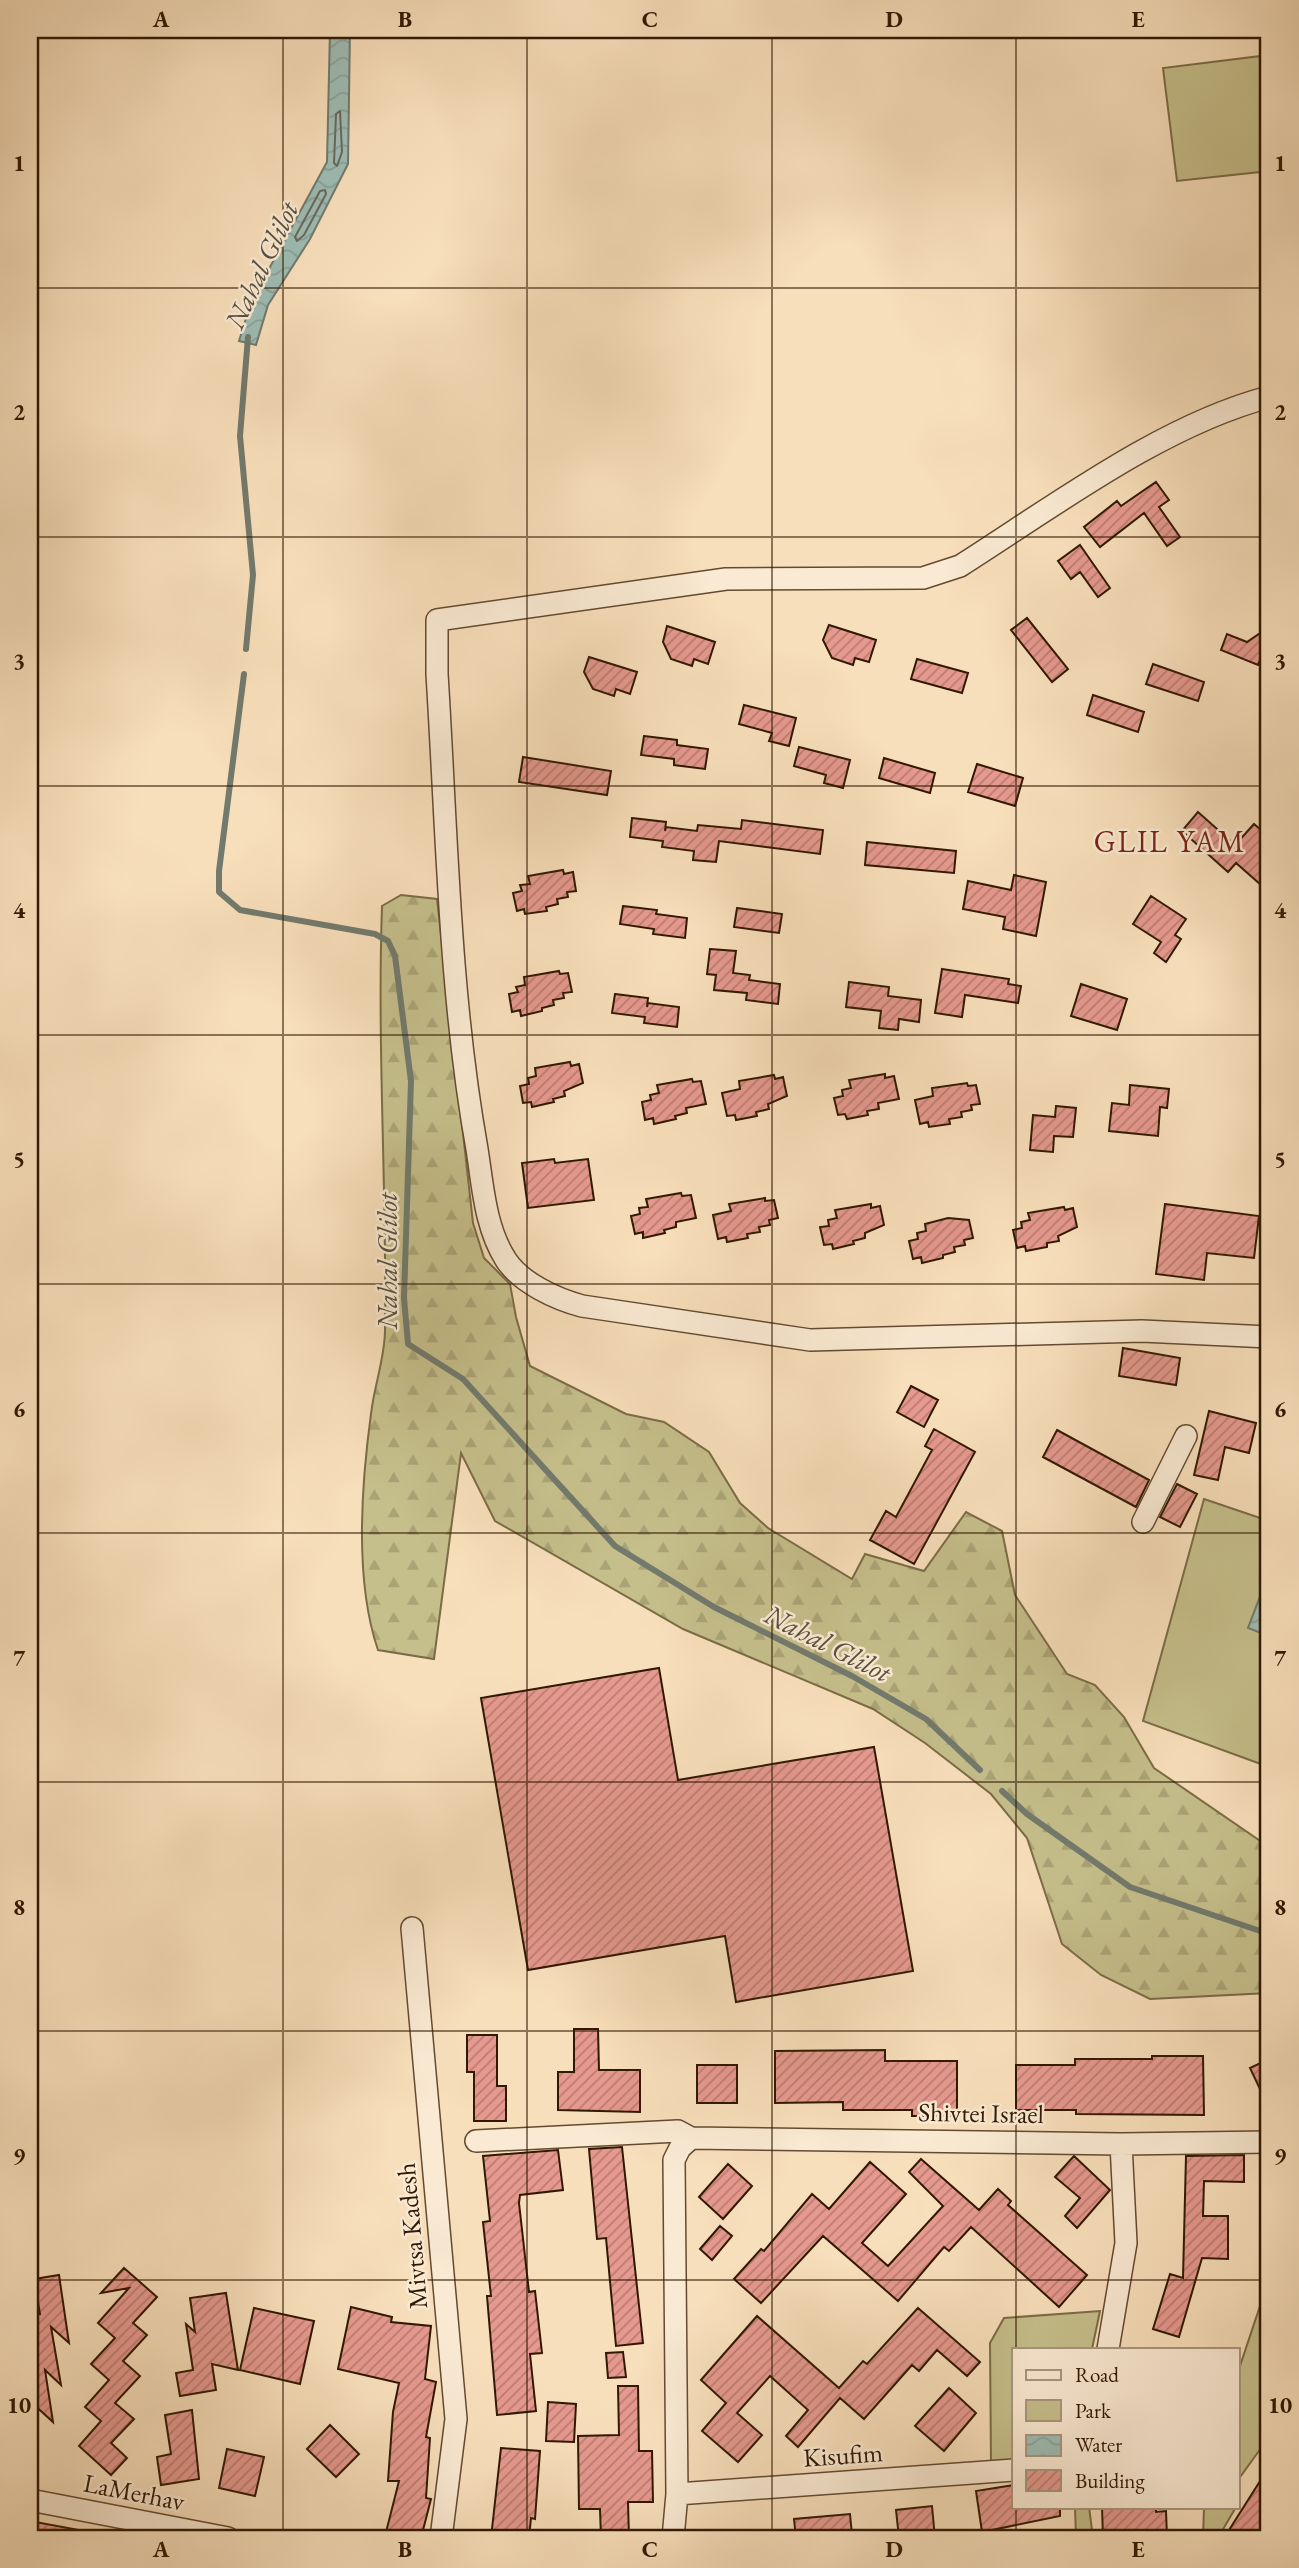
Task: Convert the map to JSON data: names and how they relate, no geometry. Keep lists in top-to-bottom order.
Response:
{
  "streets": {
    "street": [
      "Shivtei Israel",
      "Mivtsa Kadesh",
      "Kisufim",
      "LaMerhav"
    ]
  },
  "districts": ["GLIL YAM"],
  "water": ["Nahal Glilot"],
  "legend": [
    "Road",
    "Park",
    "Water",
    "Building"
  ],
  "grid": {
    "columns": [
      "A",
      "B",
      "C",
      "D",
      "E"
    ],
    "rows": [
      "1",
      "2",
      "3",
      "4",
      "5",
      "6",
      "7",
      "8",
      "9",
      "10"
    ]
  }
}
